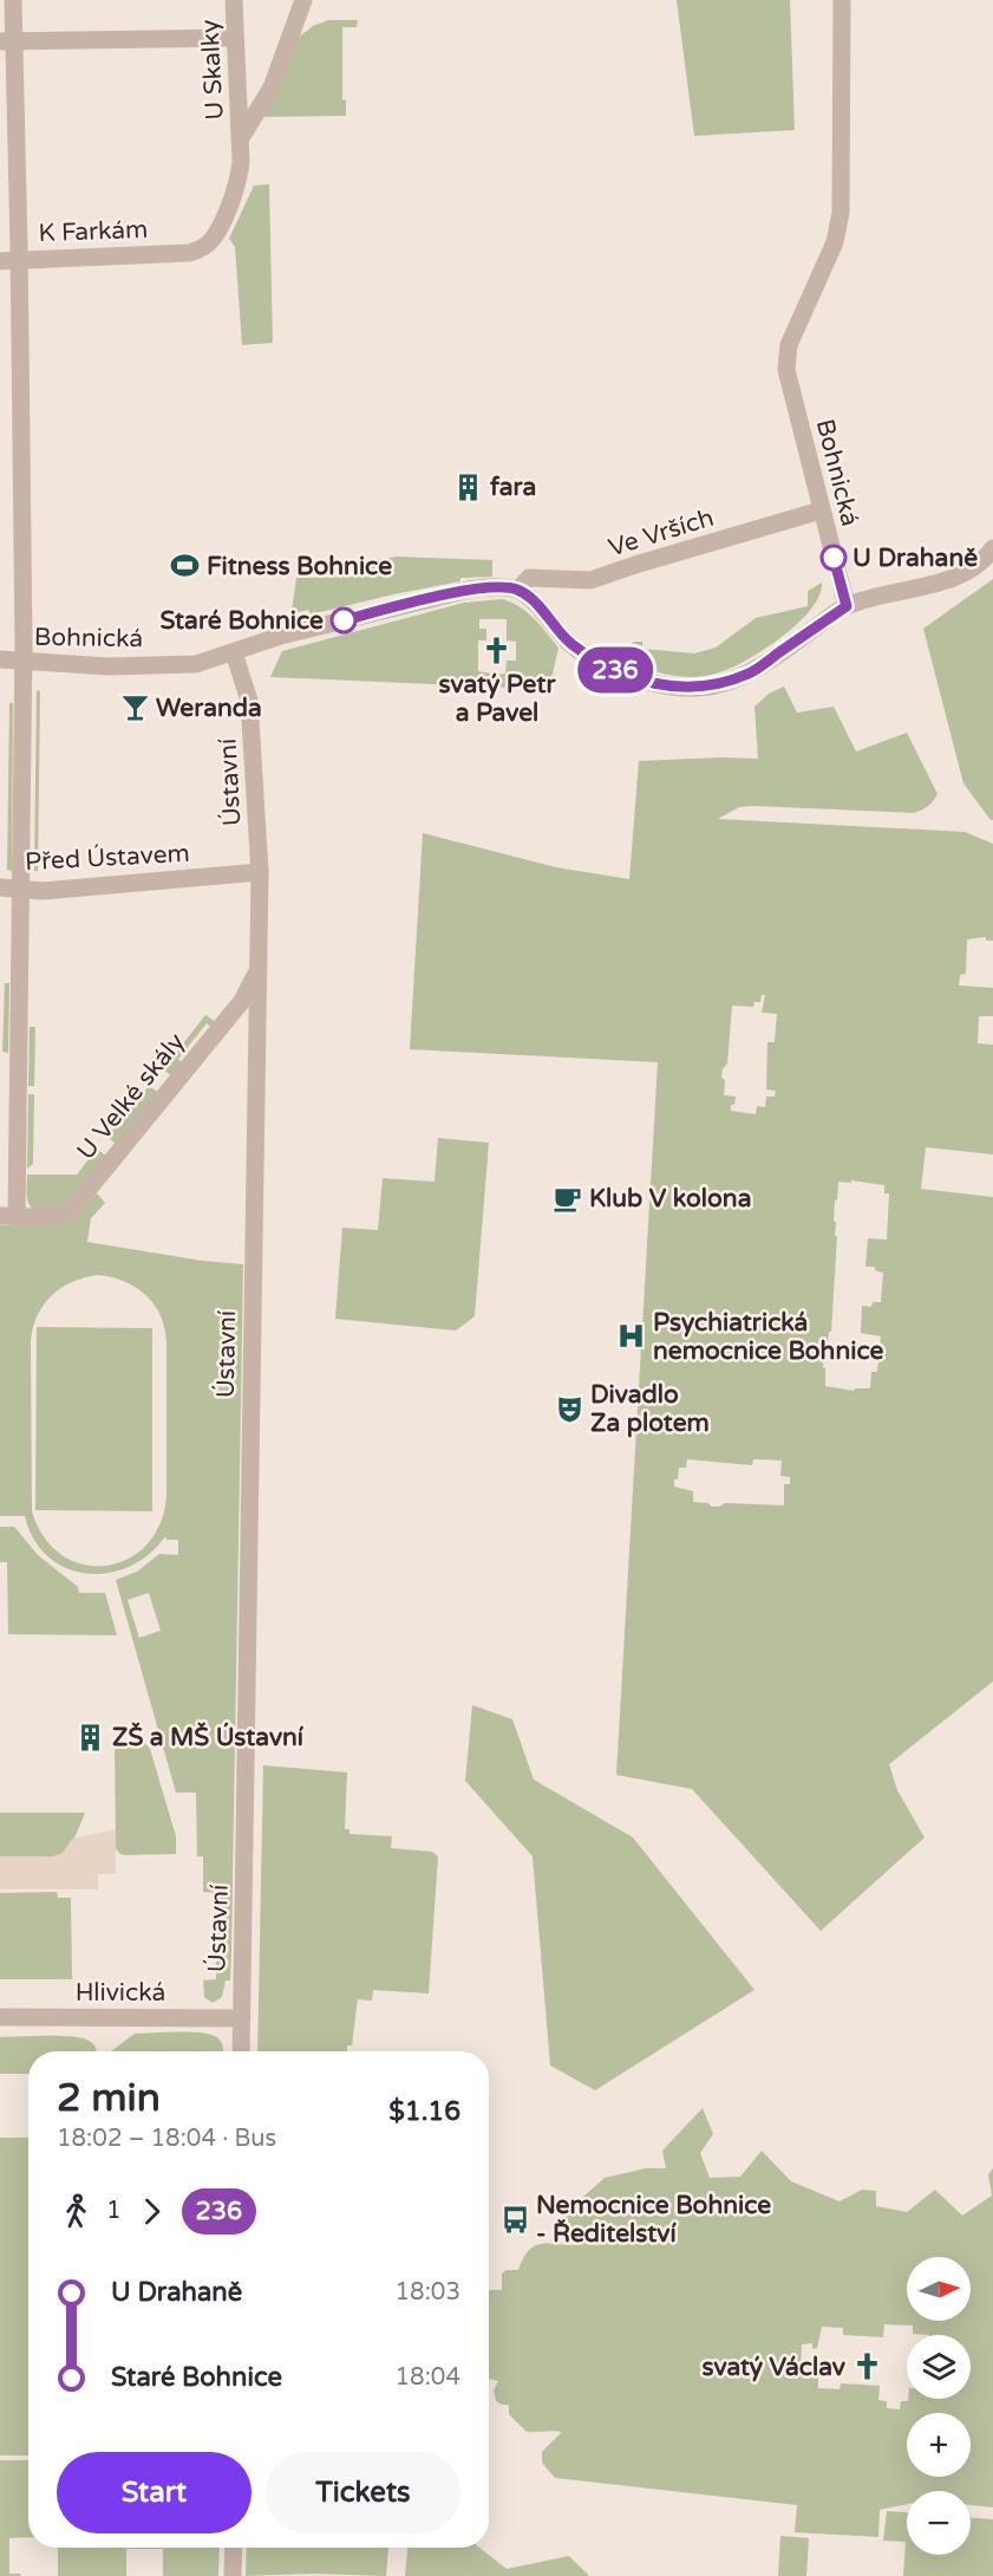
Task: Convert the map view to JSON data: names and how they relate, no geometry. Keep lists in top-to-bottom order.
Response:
{
  "streets": {
    "street": [
      "U Skalky",
      "K Farkám",
      "Bohnická",
      "Ve Vrších",
      "Ústavní",
      "Před Ústavem",
      "U Velké skály",
      "Hlivická"
    ]
  },
  "crossings": [
    ["U Skalky", "K Farkám"],
    ["Bohnická", "Ve Vrších"],
    ["Bohnická", "Ústavní"],
    ["Ústavní", "Před Ústavem"],
    ["Ústavní", "U Velké skály"],
    ["Ústavní", "Hlivická"]
  ],
  "places": {
    "building": ["fara", "ZŠ a MŠ Ústavní"],
    "other": ["U Drahaně", "Staré Bohnice"],
    "sports": ["Fitness Bohnice"],
    "church": ["svatý Petr a Pavel", "svatý Václav"],
    "bar": ["Weranda"],
    "cafe": ["Klub V kolona"],
    "hospital": ["Psychiatrická nemocnice Bohnice"],
    "theatre": ["Divadlo Za plotem"],
    "bus stop": ["Nemocnice Bohnice - Ředitelství"]
  },
  "lines": ["bus line 236"],
  "north": "right",
  "page": {
    "on_map": "236",
    "heading": ["2 min", "18:02 – 18:04 · Bus", "$1.16"],
    "legs": ["1", "236"],
    "list": [
      {
        "name": "U Drahaně",
        "value": "18:03"
      },
      {
        "name": "Staré Bohnice",
        "value": "18:04"
      }
    ],
    "map_buttons": ["+", "−"],
    "buttons": ["Start", "Tickets"]
  }
}
